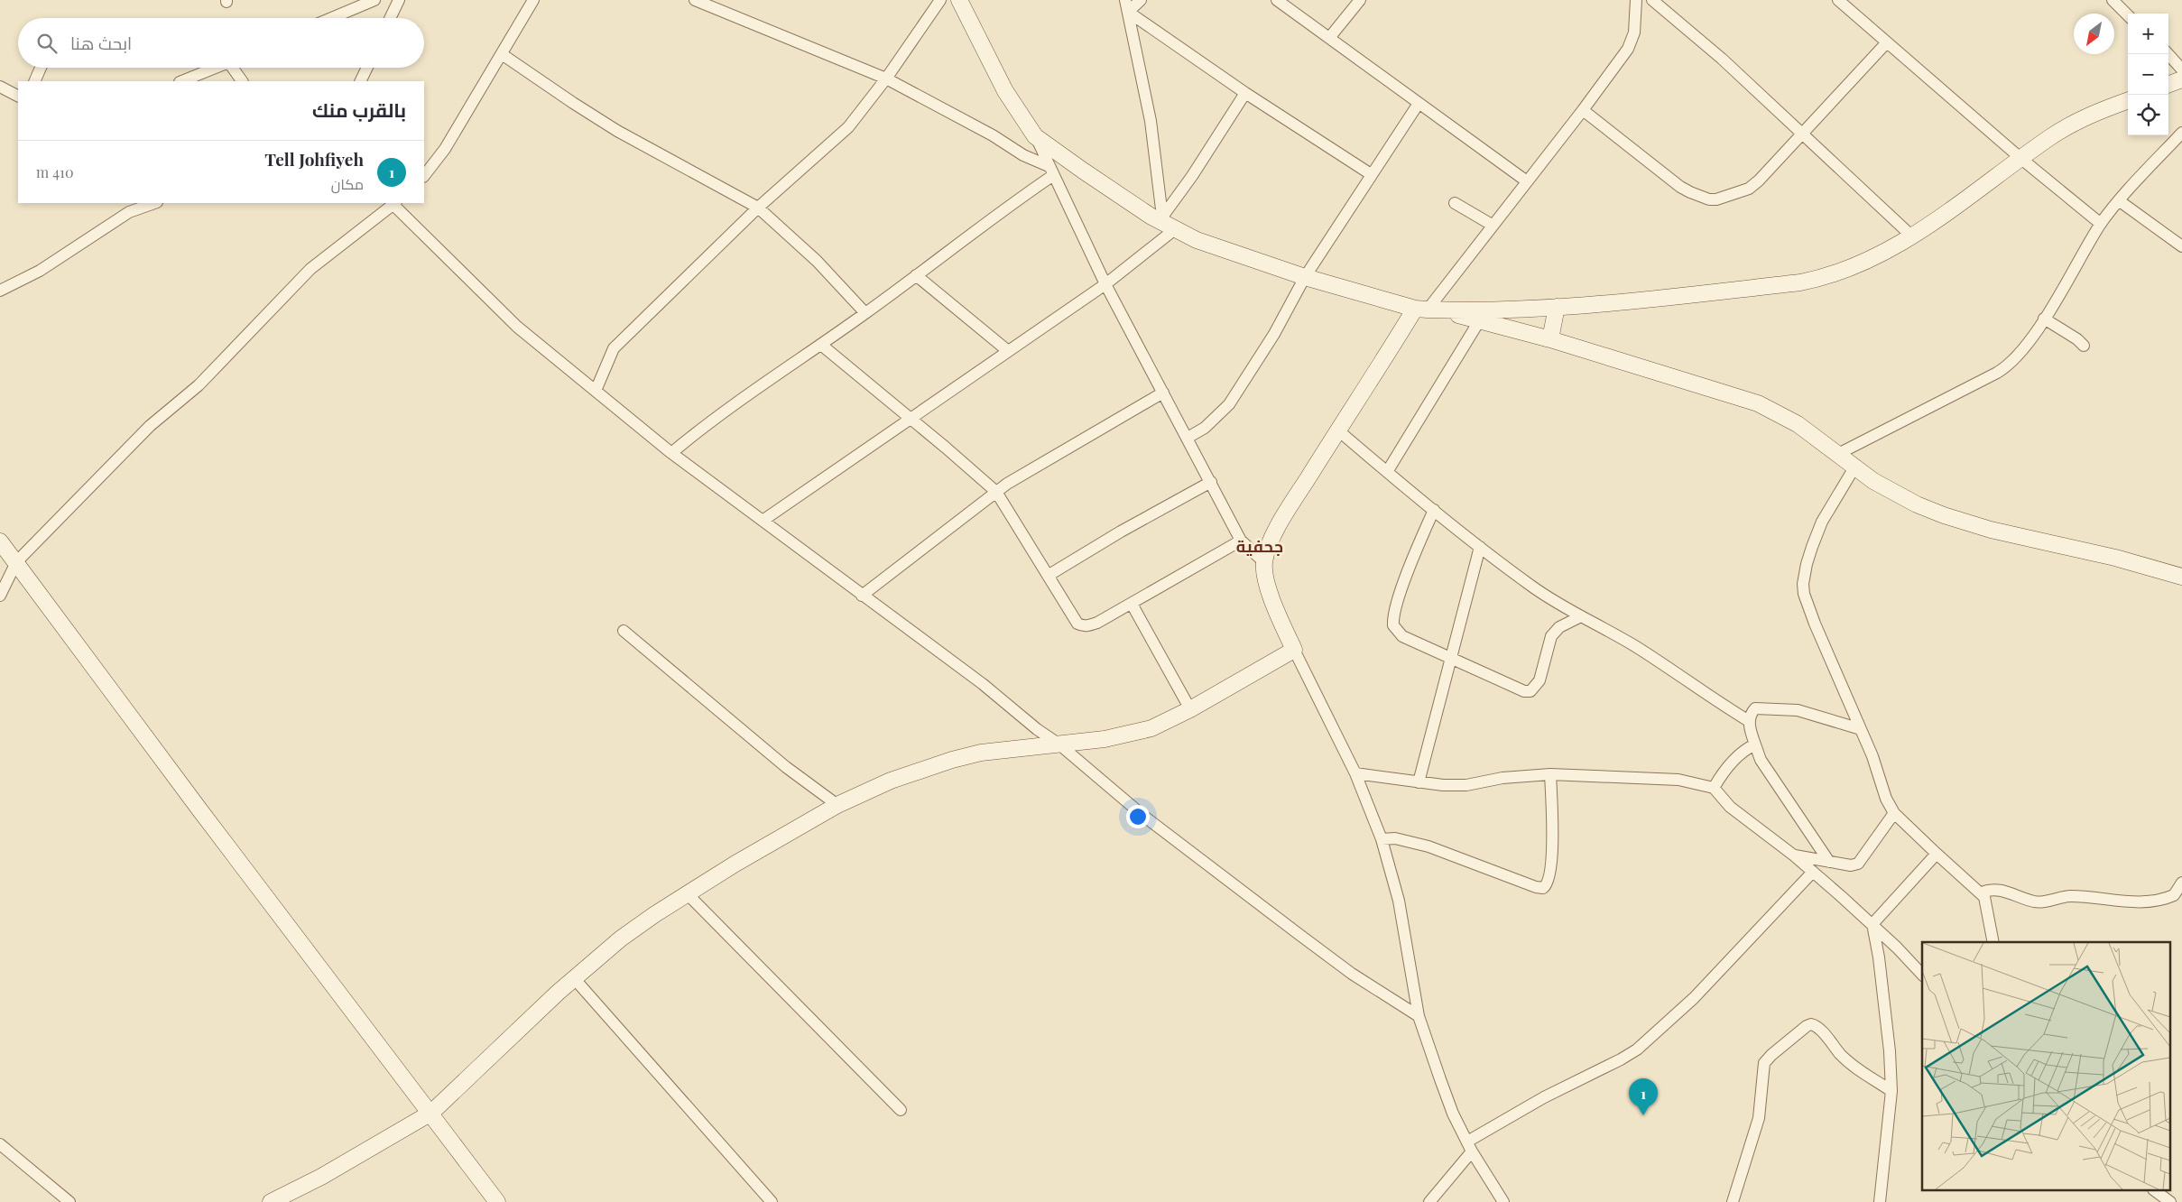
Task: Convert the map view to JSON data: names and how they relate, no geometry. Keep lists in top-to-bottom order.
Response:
{
  "districts": ["جحفية"],
  "north": "bottom left",
  "page": {
    "map_buttons": ["+", "−"],
    "search": "ابحث هنا",
    "heading": "بالقرب منك",
    "list": [
      {
        "mark": "1",
        "name": "Tell Johfiyeh",
        "note": "مكان",
        "value": "410 m"
      }
    ],
    "pins": "1"
  }
}
